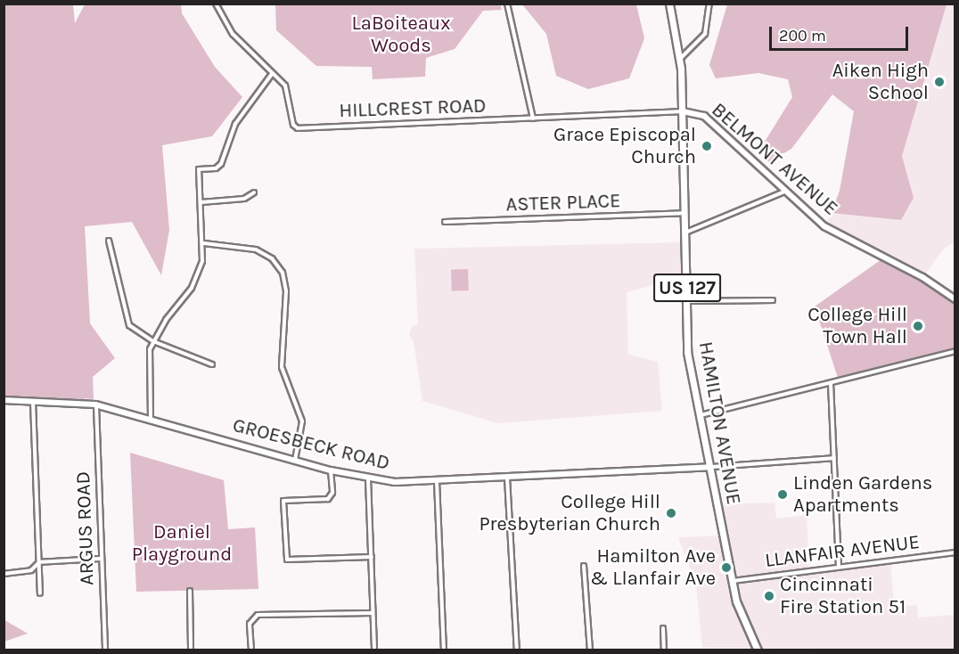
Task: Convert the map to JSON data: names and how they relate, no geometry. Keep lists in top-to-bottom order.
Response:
{
  "streets": {
    "main road": ["US 127", "HAMILTON AVENUE"],
    "street": [
      "HILLCREST ROAD",
      "BELMONT AVENUE",
      "ASTER PLACE",
      "GROESBECK ROAD",
      "ARGUS ROAD",
      "LLANFAIR AVENUE"
    ]
  },
  "crossings": [
    ["HILLCREST ROAD", "BELMONT AVENUE"],
    ["HILLCREST ROAD", "HAMILTON AVENUE"],
    ["BELMONT AVENUE", "HAMILTON AVENUE"],
    ["ASTER PLACE", "HAMILTON AVENUE"],
    ["HAMILTON AVENUE", "GROESBECK ROAD"],
    ["HAMILTON AVENUE", "LLANFAIR AVENUE"],
    ["GROESBECK ROAD", "ARGUS ROAD"]
  ],
  "parks": ["LaBoiteaux Woods", "Daniel Playground"],
  "places": [
    "Aiken High School",
    "Grace Episcopal Church",
    "College Hill Town Hall",
    "Linden Gardens Apartments",
    "College Hill Presbyterian Church",
    "Hamilton Ave & Llanfair Ave",
    "Cincinnati Fire Station 51"
  ],
  "scale_bar": "200 m"
}
